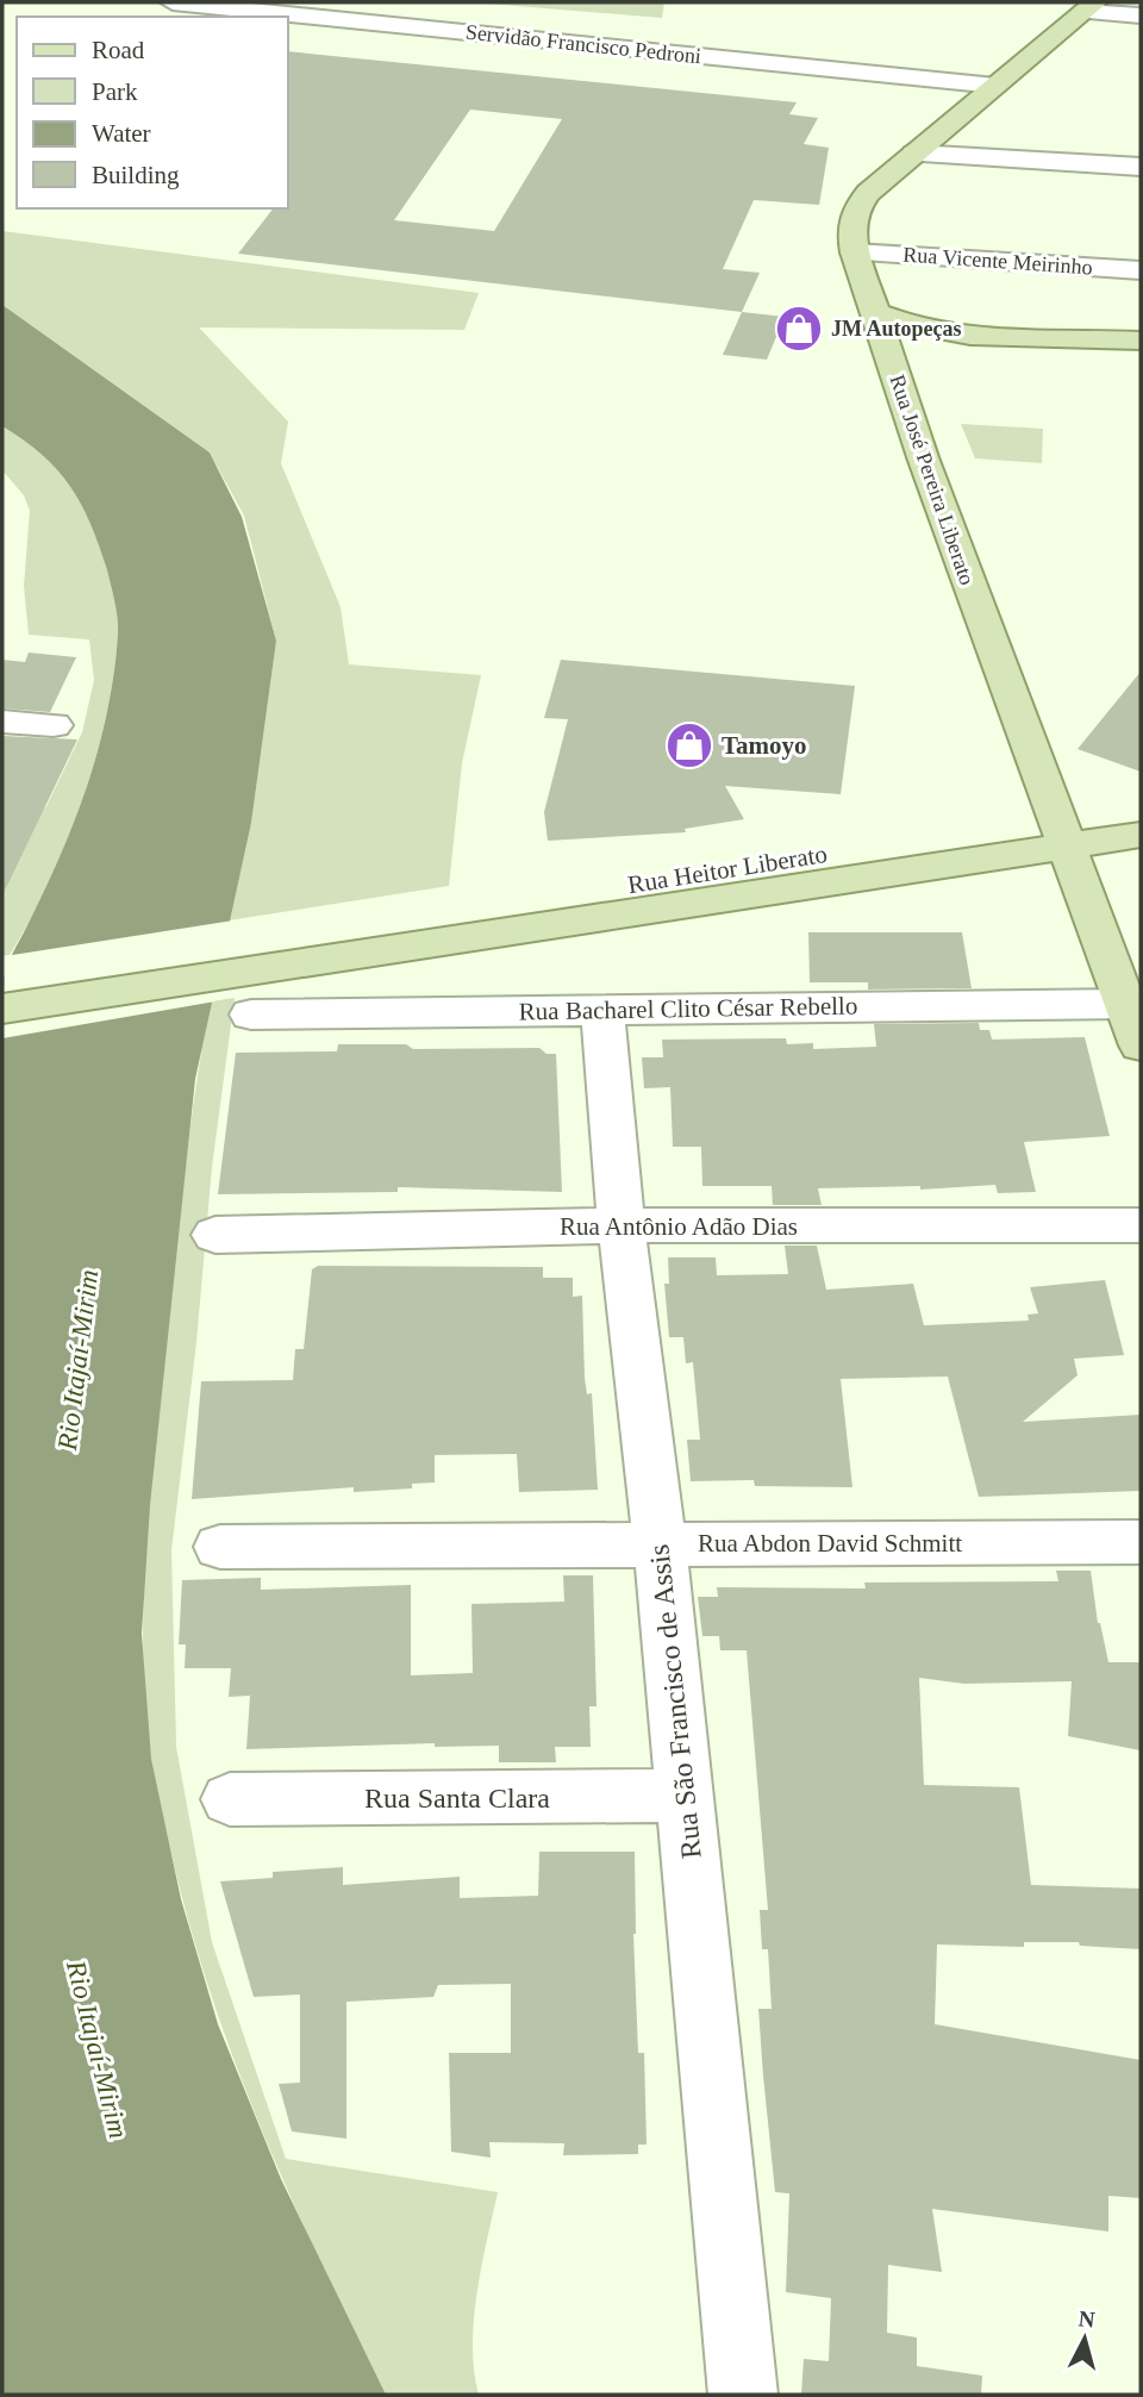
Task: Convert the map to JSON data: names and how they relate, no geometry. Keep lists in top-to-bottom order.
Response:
{
  "streets": {
    "main road": ["Rua José Pereira Liberato", "Rua Heitor Liberato"],
    "street": [
      "Servidão Francisco Pedroni",
      "Rua Vicente Meirinho",
      "Rua Bacharel Clito César Rebello",
      "Rua Antônio Adão Dias",
      "Rua Abdon David Schmitt",
      "Rua São Francisco de Assis",
      "Rua Santa Clara"
    ]
  },
  "crossings": [
    ["Servidão Francisco Pedroni", "Rua José Pereira Liberato"],
    ["Rua Vicente Meirinho", "Rua José Pereira Liberato"],
    ["Rua José Pereira Liberato", "Rua Heitor Liberato"],
    ["Rua José Pereira Liberato", "Rua Bacharel Clito César Rebello"],
    ["Rua Bacharel Clito César Rebello", "Rua São Francisco de Assis"],
    ["Rua Antônio Adão Dias", "Rua São Francisco de Assis"],
    ["Rua Abdon David Schmitt", "Rua São Francisco de Assis"],
    ["Rua São Francisco de Assis", "Rua Santa Clara"]
  ],
  "water": ["Rio Itajaí-Mirim"],
  "places": {
    "shop": ["JM Autopeças", "Tamoyo"]
  },
  "legend": [
    "Road",
    "Park",
    "Water",
    "Building"
  ],
  "north": "top"
}
